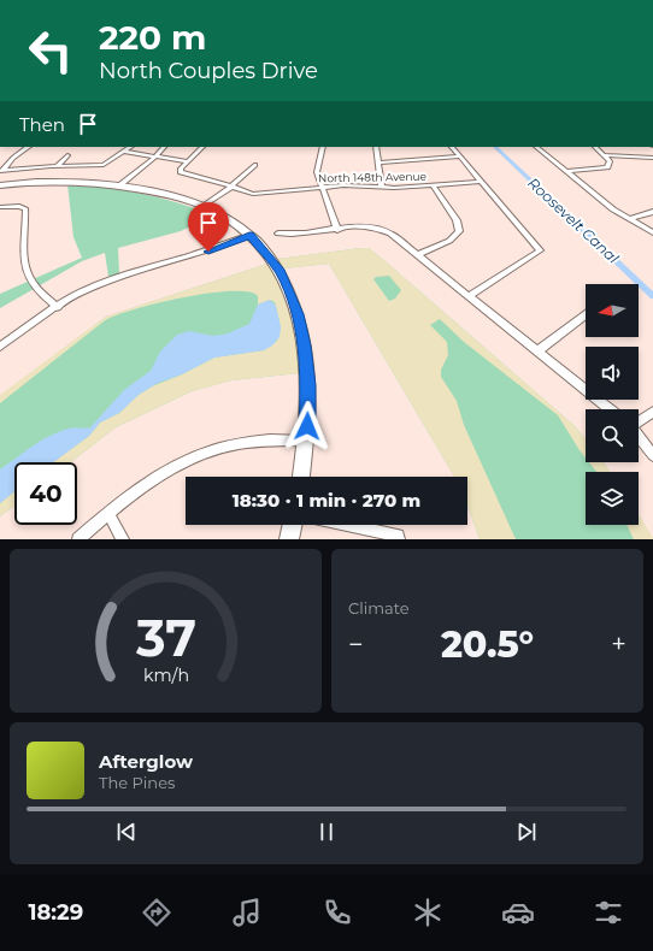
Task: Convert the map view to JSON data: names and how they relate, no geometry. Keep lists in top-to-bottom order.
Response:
{
  "streets": {
    "street": ["North 148th Avenue"]
  },
  "water": ["Roosevelt Canal"],
  "north": "left",
  "page": {
    "turn": ["220 m", "North Couples Drive"],
    "then": "Then",
    "limit": "40",
    "trip": "18:30 · 1 min · 270 m",
    "tile": "Climate",
    "heat": ["−", "20.5°", "+"],
    "song": ["Afterglow", "The Pines"],
    "tabs": "18:29",
    "gauge": ["37", "km/h"]
  }
}
